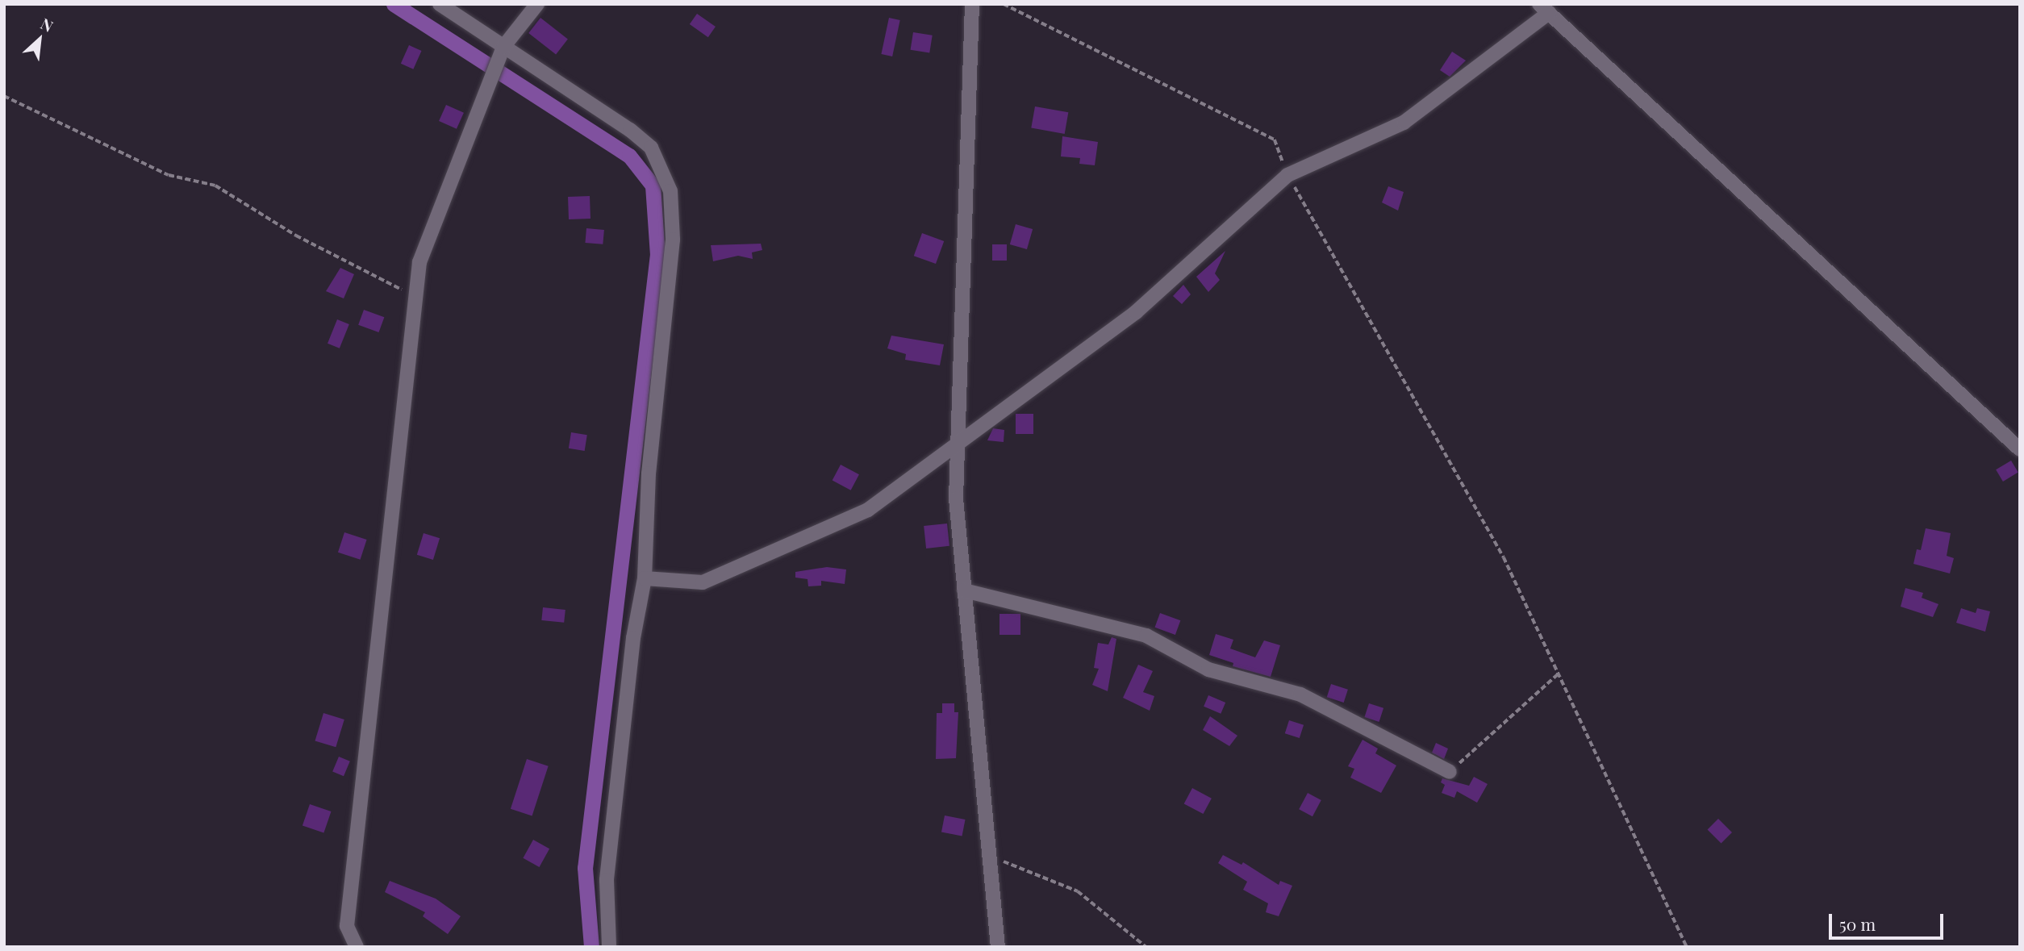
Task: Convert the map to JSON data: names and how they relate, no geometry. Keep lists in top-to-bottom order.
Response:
{
  "scale_bar": "50 m",
  "north": "top right"
}
